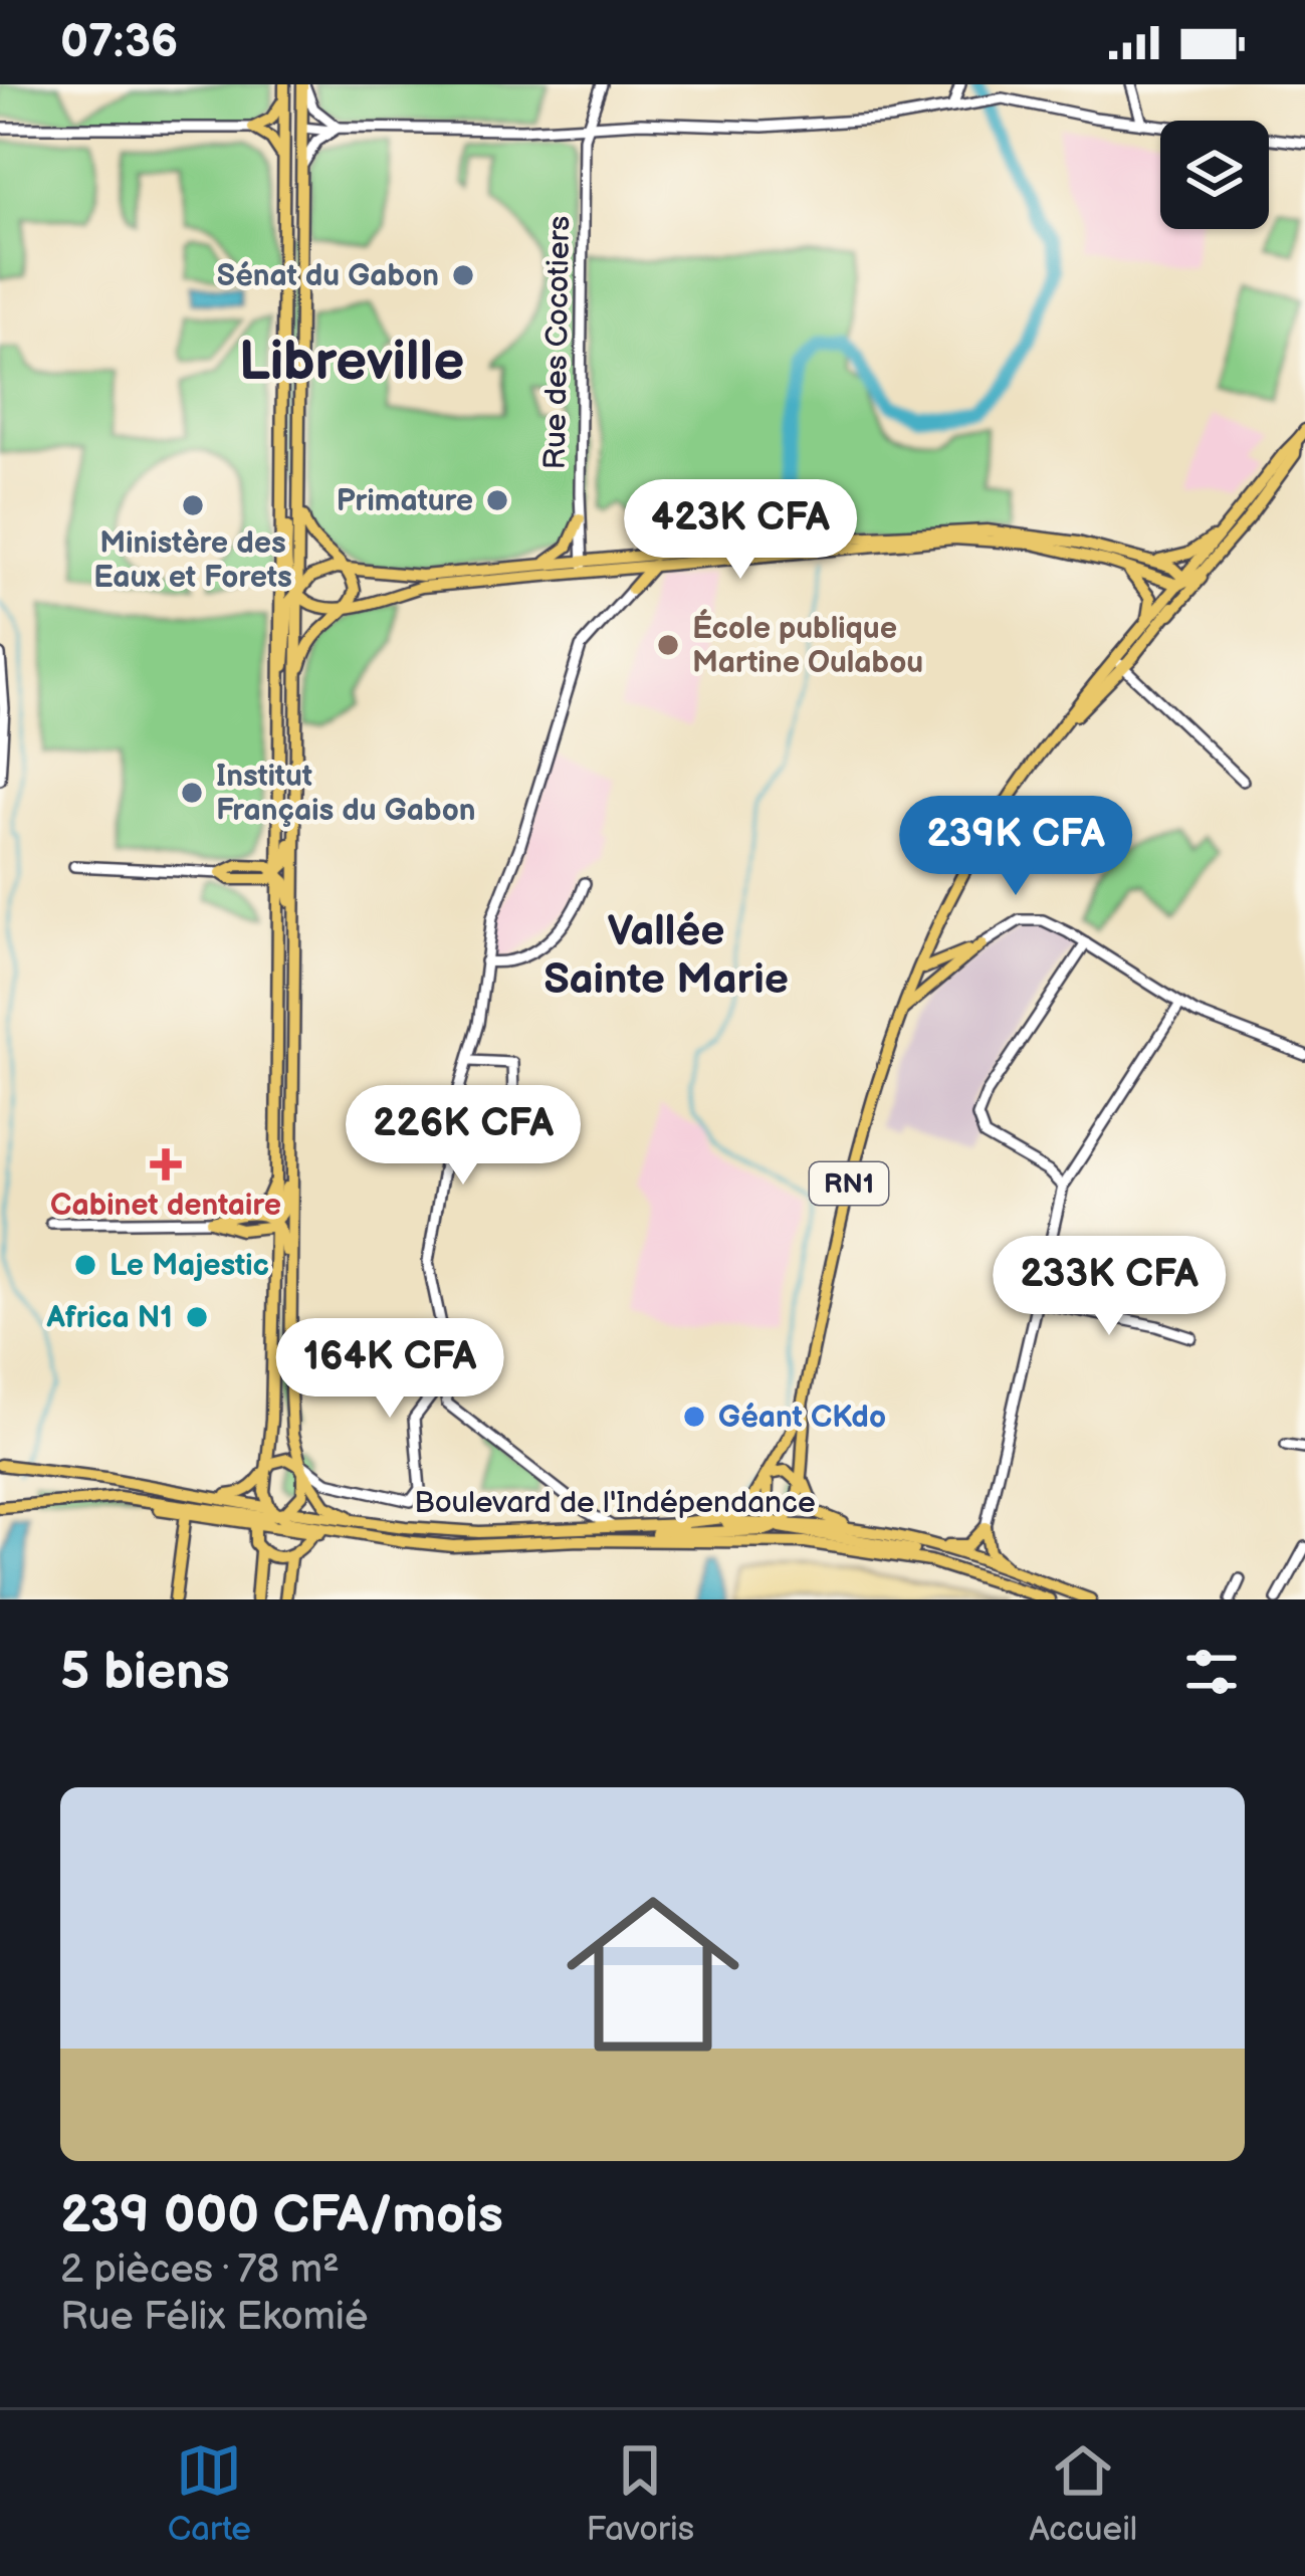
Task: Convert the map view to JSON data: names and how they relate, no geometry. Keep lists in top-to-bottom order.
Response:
{
  "streets": {
    "main road": ["RN1", "Boulevard de l'Indépendance"],
    "street": ["Rue des Cocotiers"]
  },
  "crossings": [
    ["RN1", "Boulevard de l'Indépendance"]
  ],
  "districts": ["Libreville", "Vallée Sainte Marie"],
  "places": {
    "other": [
      "Sénat du Gabon",
      "Primature",
      "Ministère des Eaux et Forets",
      "École publique Martine Oulabou",
      "Institut Français du Gabon",
      "Le Majestic",
      "Africa N1",
      "Géant CKdo"
    ],
    "health": ["Cabinet dentaire"]
  },
  "page": {
    "status": "07:36",
    "price": [
      "423K CFA",
      "239K CFA",
      "226K CFA",
      "233K CFA",
      "164K CFA"
    ],
    "heading": "5 biens",
    "list": [
      {
        "name": "239 000 CFA/mois",
        "note": "2 pièces · 78 m² · Rue Félix Ekomié"
      }
    ],
    "tabs": ["Carte", "Favoris", "Accueil"]
  }
}
